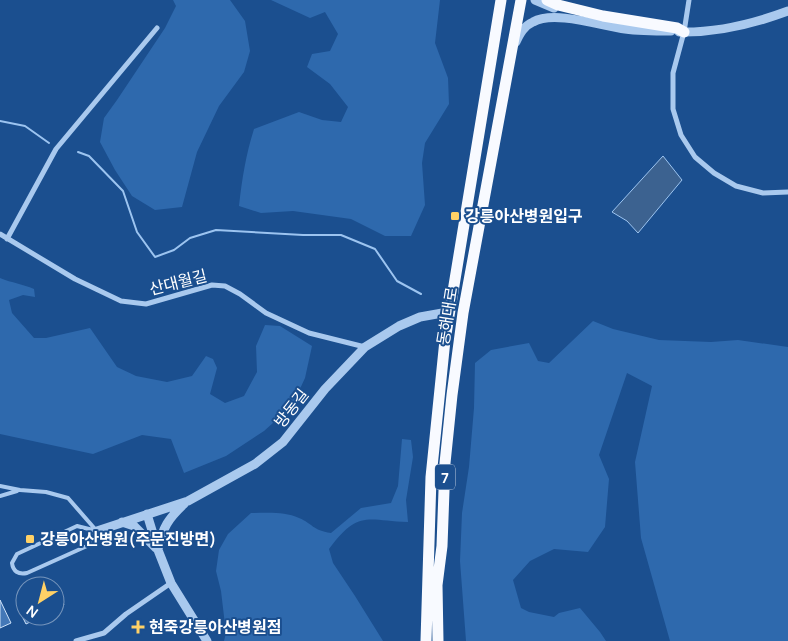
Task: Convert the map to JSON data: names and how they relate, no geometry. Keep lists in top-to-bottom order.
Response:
{
  "streets": {
    "highway": ["동해대로", "7"],
    "street": ["산대월길", "방동길"]
  },
  "crossings": [
    ["산대월길", "방동길"],
    ["동해대로", "방동길"]
  ],
  "places": {
    "transit": ["강릉아산병원입구", "강릉아산병원(주문진방면)"],
    "health": ["현죽강릉아산병원점"]
  },
  "north": "bottom left"
}
